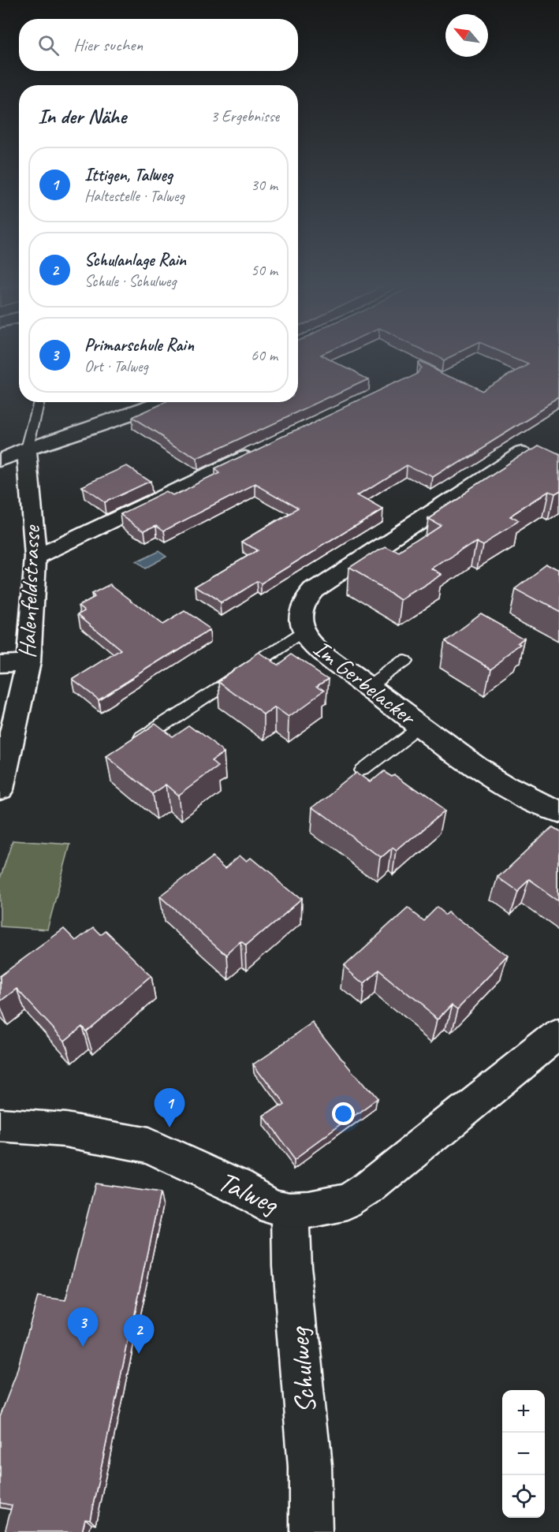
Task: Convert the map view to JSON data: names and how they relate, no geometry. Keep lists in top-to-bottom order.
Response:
{
  "streets": {
    "street": [
      "Halenfeldstrasse",
      "Im Gerbelacker",
      "Talweg",
      "Schulweg"
    ]
  },
  "crossings": [
    ["Talweg", "Schulweg"]
  ],
  "north": "top left",
  "page": {
    "search": "Hier suchen",
    "heading": ["In der Nähe", "3 Ergebnisse"],
    "list": [
      {
        "mark": "1",
        "name": "Ittigen, Talweg",
        "note": "Haltestelle · Talweg",
        "value": "30 m"
      },
      {
        "mark": "2",
        "name": "Schulanlage Rain",
        "note": "Schule · Schulweg",
        "value": "50 m"
      },
      {
        "mark": "3",
        "name": "Primarschule Rain",
        "note": "Ort · Talweg",
        "value": "60 m"
      }
    ],
    "pins": ["1", "3", "2"],
    "map_buttons": ["+", "−"]
  }
}
